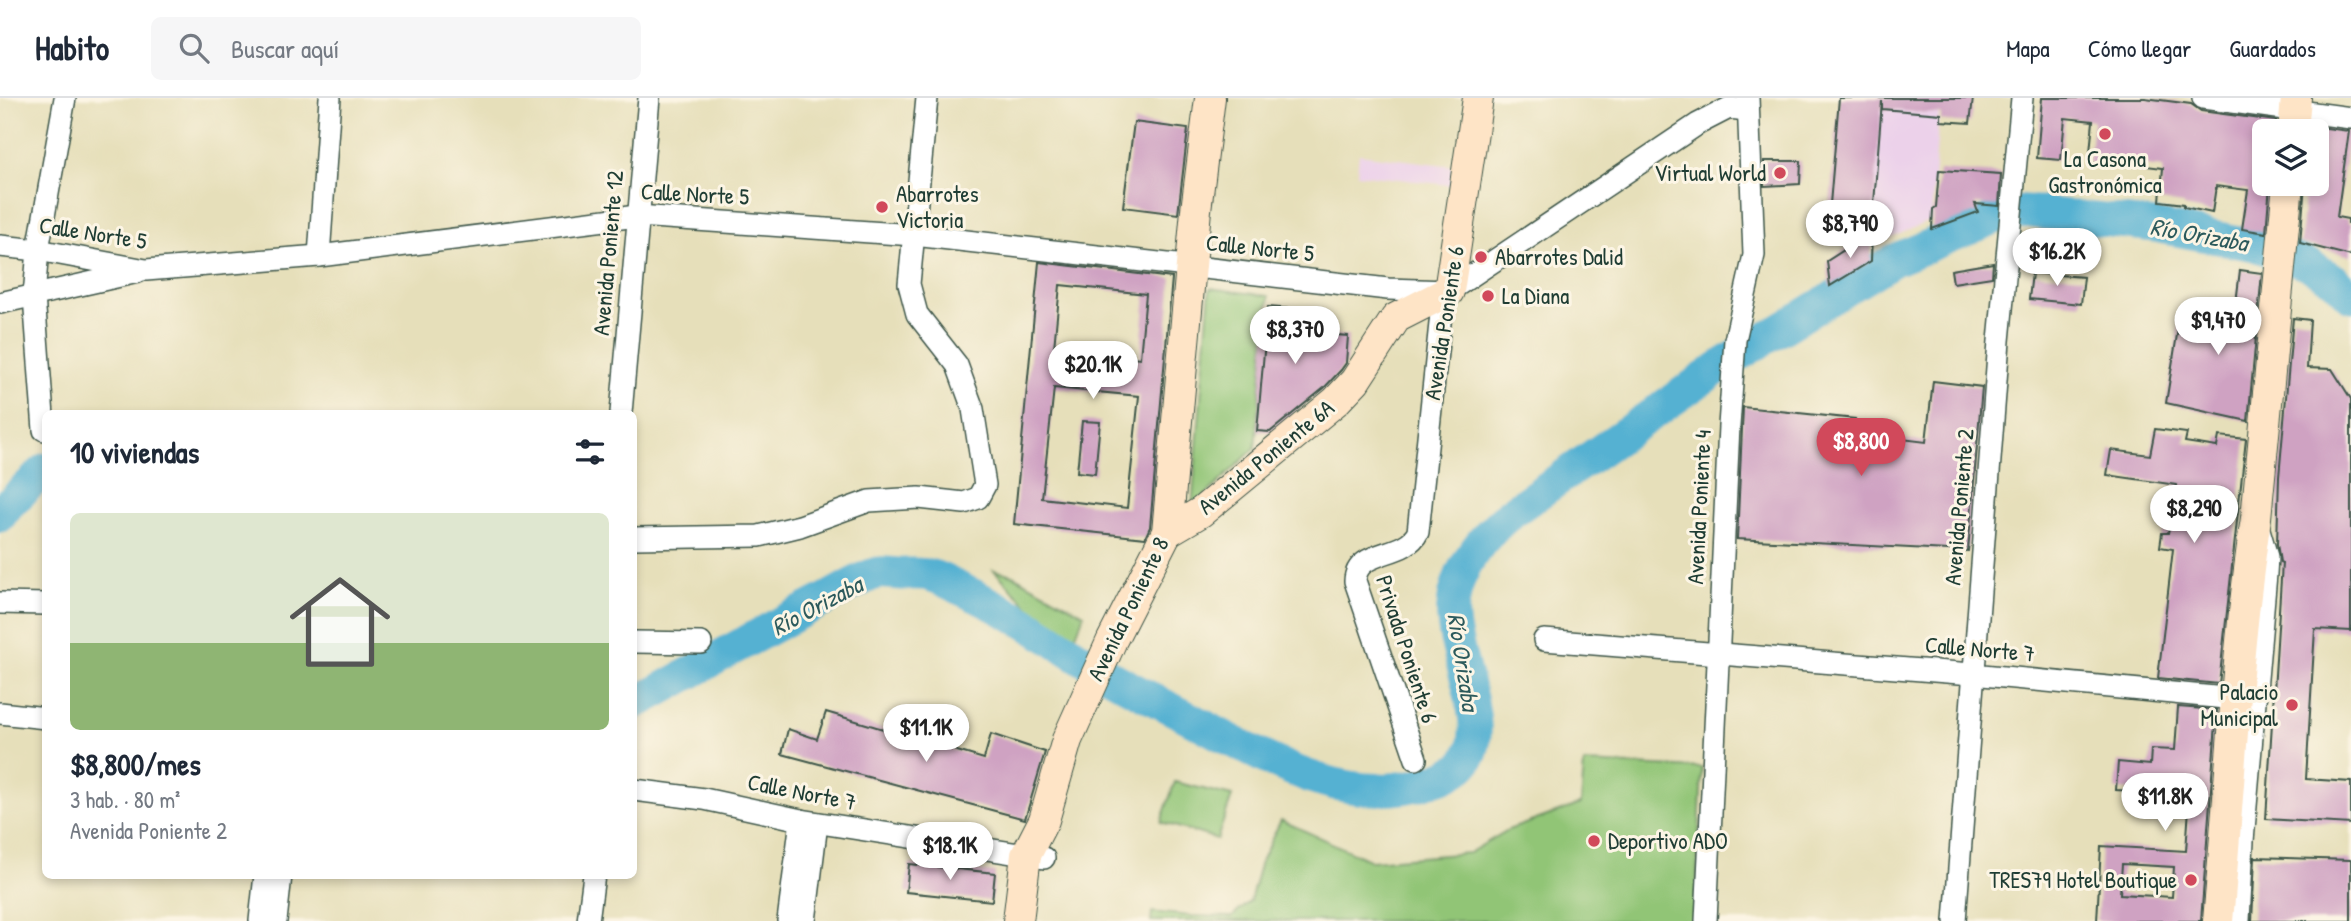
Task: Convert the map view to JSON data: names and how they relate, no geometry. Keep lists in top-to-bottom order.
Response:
{
  "streets": {
    "street": [
      "Calle Norte 5",
      "Avenida Poniente 12",
      "Avenida Poniente 6",
      "Avenida Poniente 6A",
      "Avenida Poniente 4",
      "Avenida Poniente 2",
      "Avenida Poniente 8",
      "Privada Poniente 6",
      "Calle Norte 7"
    ]
  },
  "crossings": [
    ["Calle Norte 5", "Avenida Poniente 12"],
    ["Calle Norte 5", "Avenida Poniente 6"],
    ["Calle Norte 5", "Avenida Poniente 6A"],
    ["Calle Norte 5", "Avenida Poniente 8"],
    ["Avenida Poniente 6", "Avenida Poniente 6A"],
    ["Avenida Poniente 6", "Privada Poniente 6"],
    ["Avenida Poniente 6A", "Avenida Poniente 8"],
    ["Avenida Poniente 4", "Calle Norte 7"],
    ["Avenida Poniente 2", "Calle Norte 7"],
    ["Avenida Poniente 8", "Calle Norte 7"]
  ],
  "water": ["Río Orizaba"],
  "places": [
    "La Casona Gastronómica",
    "Virtual World",
    "Abarrotes Victoria",
    "Abarrotes Dalid",
    "La Diana",
    "Palacio Municipal",
    "Deportivo ADO",
    "TRES79 Hotel Boutique"
  ],
  "page": {
    "header": "Habito",
    "search": "Buscar aquí",
    "nav": ["Mapa", "Cómo llegar", "Guardados"],
    "price": [
      "$8,790",
      "$16.2K",
      "$9,470",
      "$8,370",
      "$20.1K",
      "$8,800",
      "$8,290",
      "$11.1K",
      "$11.8K",
      "$18.1K"
    ],
    "heading": "10 viviendas",
    "list": [
      {
        "name": "$8,800/mes",
        "note": "3 hab. · 80 m² · Avenida Poniente 2"
      }
    ]
  }
}
